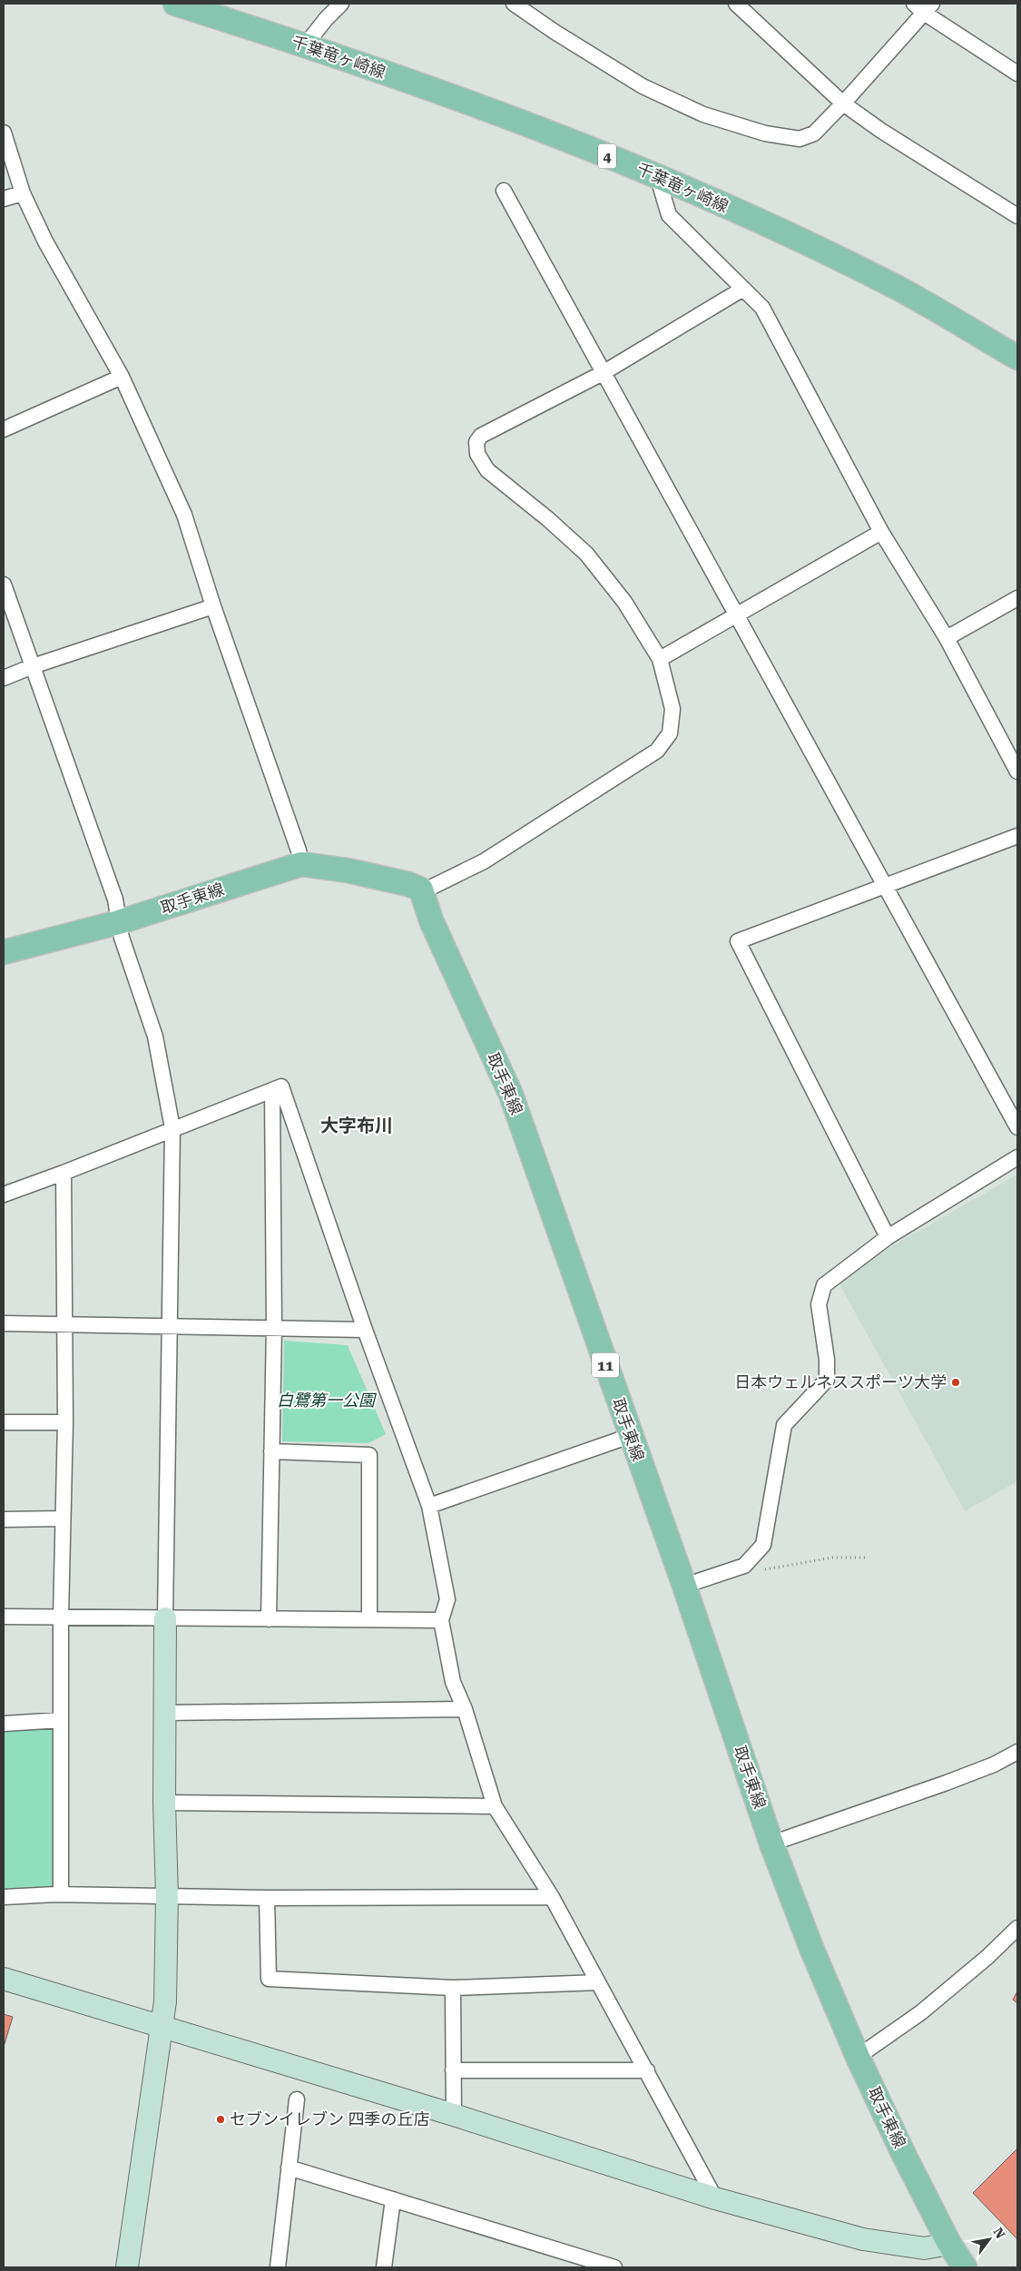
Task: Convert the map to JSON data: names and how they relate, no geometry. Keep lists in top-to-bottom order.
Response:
{
  "streets": {
    "main road": [
      "千葉竜ヶ崎線",
      "4",
      "取手東線",
      "11"
    ]
  },
  "districts": ["大字布川"],
  "parks": ["白鷺第一公園"],
  "places": ["日本ウェルネススポーツ大学", "セブンイレブン 四季の丘店"],
  "north": "top right"
}
